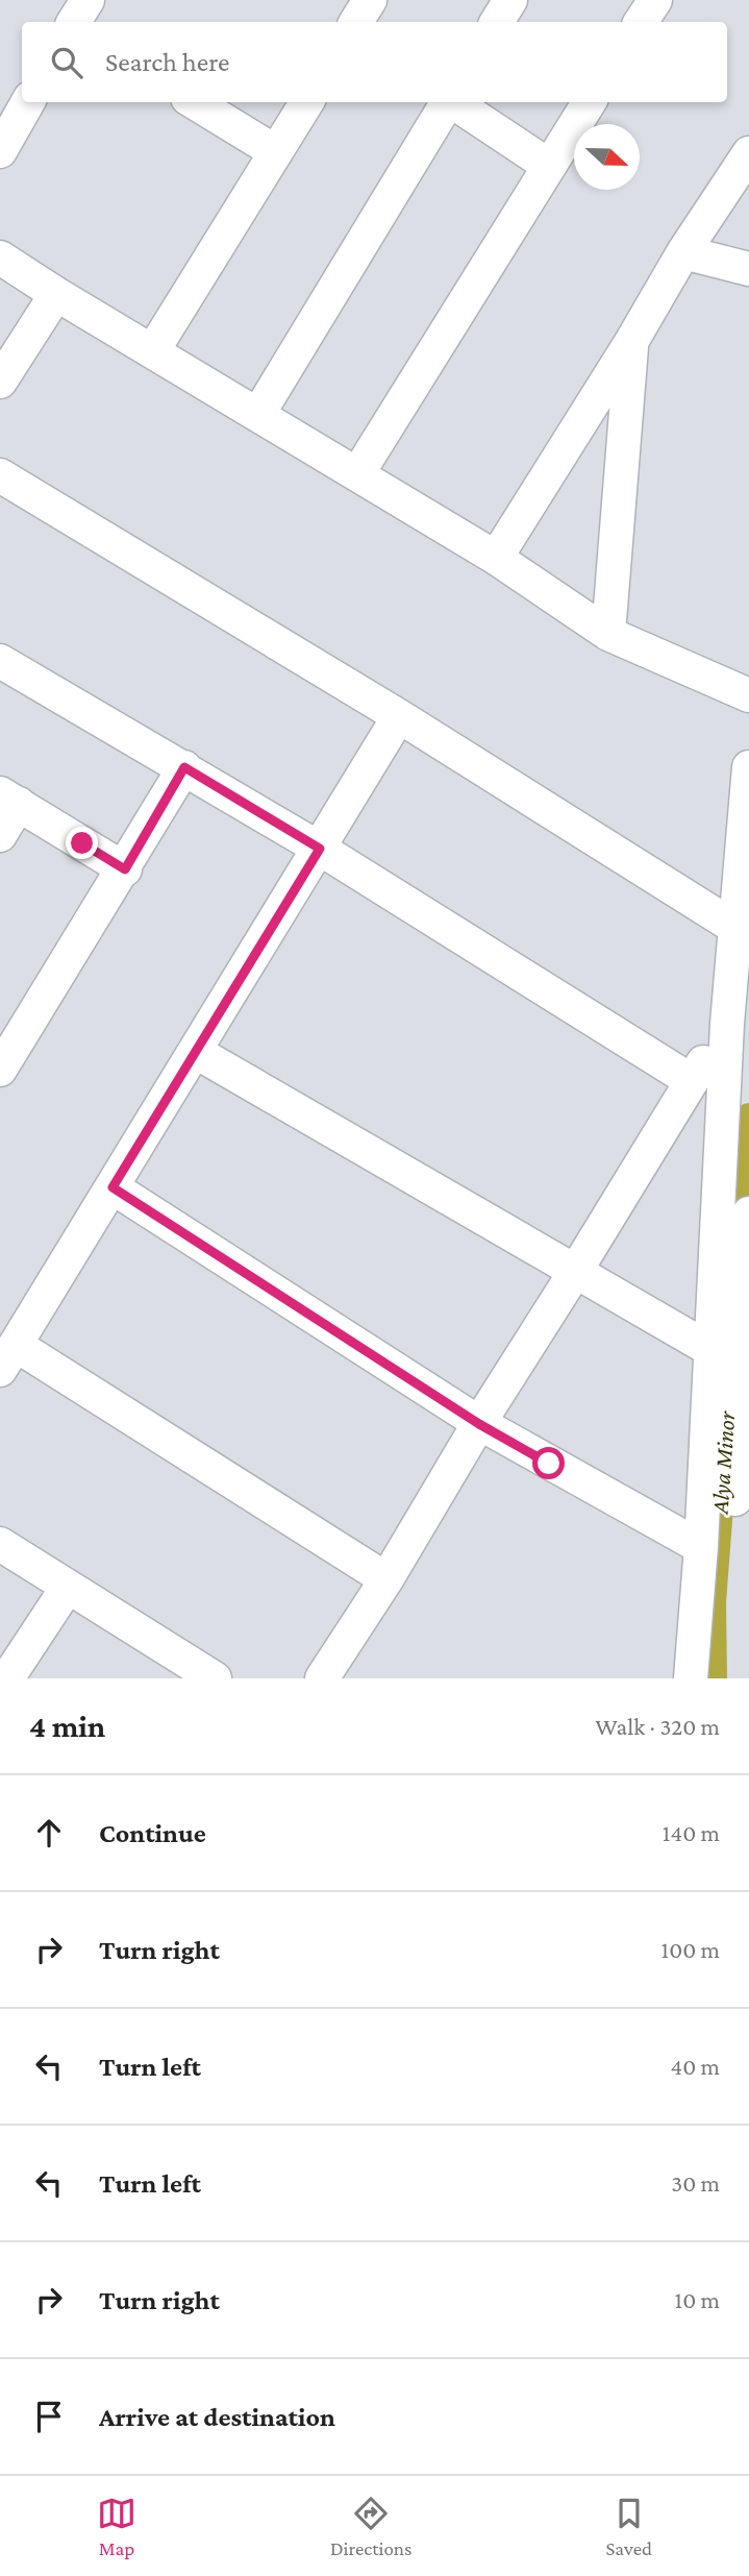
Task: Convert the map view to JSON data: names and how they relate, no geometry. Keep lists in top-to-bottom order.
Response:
{
  "water": ["Alya Minor"],
  "north": "right",
  "page": {
    "search": "Search here",
    "heading": ["4 min", "Walk · 320 m"],
    "list": [
      ["Continue", "140 m"],
      ["Turn right", "100 m"],
      ["Turn left", "40 m"],
      ["Turn left", "30 m"],
      ["Turn right", "10 m"],
      "Arrive at destination"
    ],
    "nav": ["Map", "Directions", "Saved"]
  }
}
